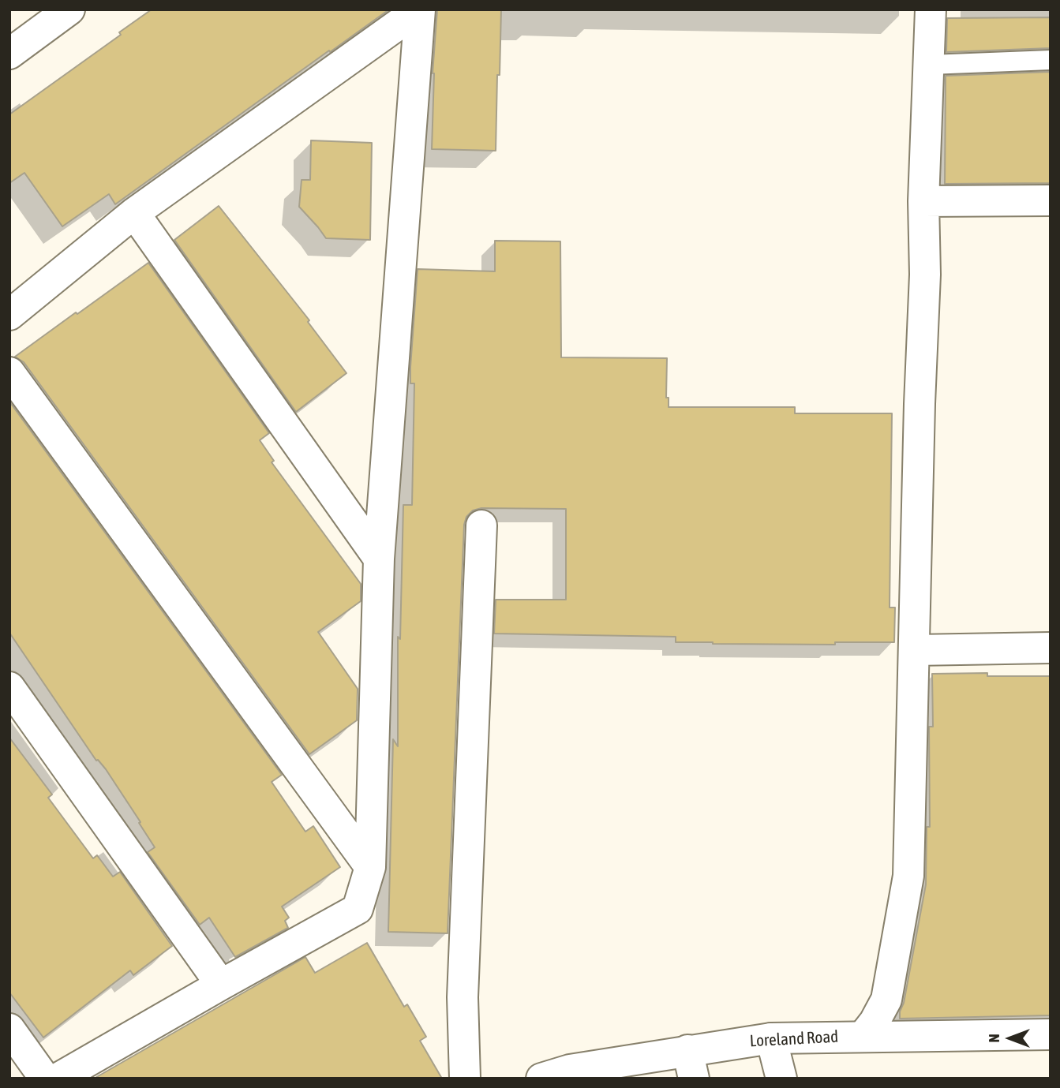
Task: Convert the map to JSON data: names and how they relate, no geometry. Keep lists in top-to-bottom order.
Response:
{
  "streets": {
    "street": ["Loreland Road"]
  },
  "north": "left"
}
